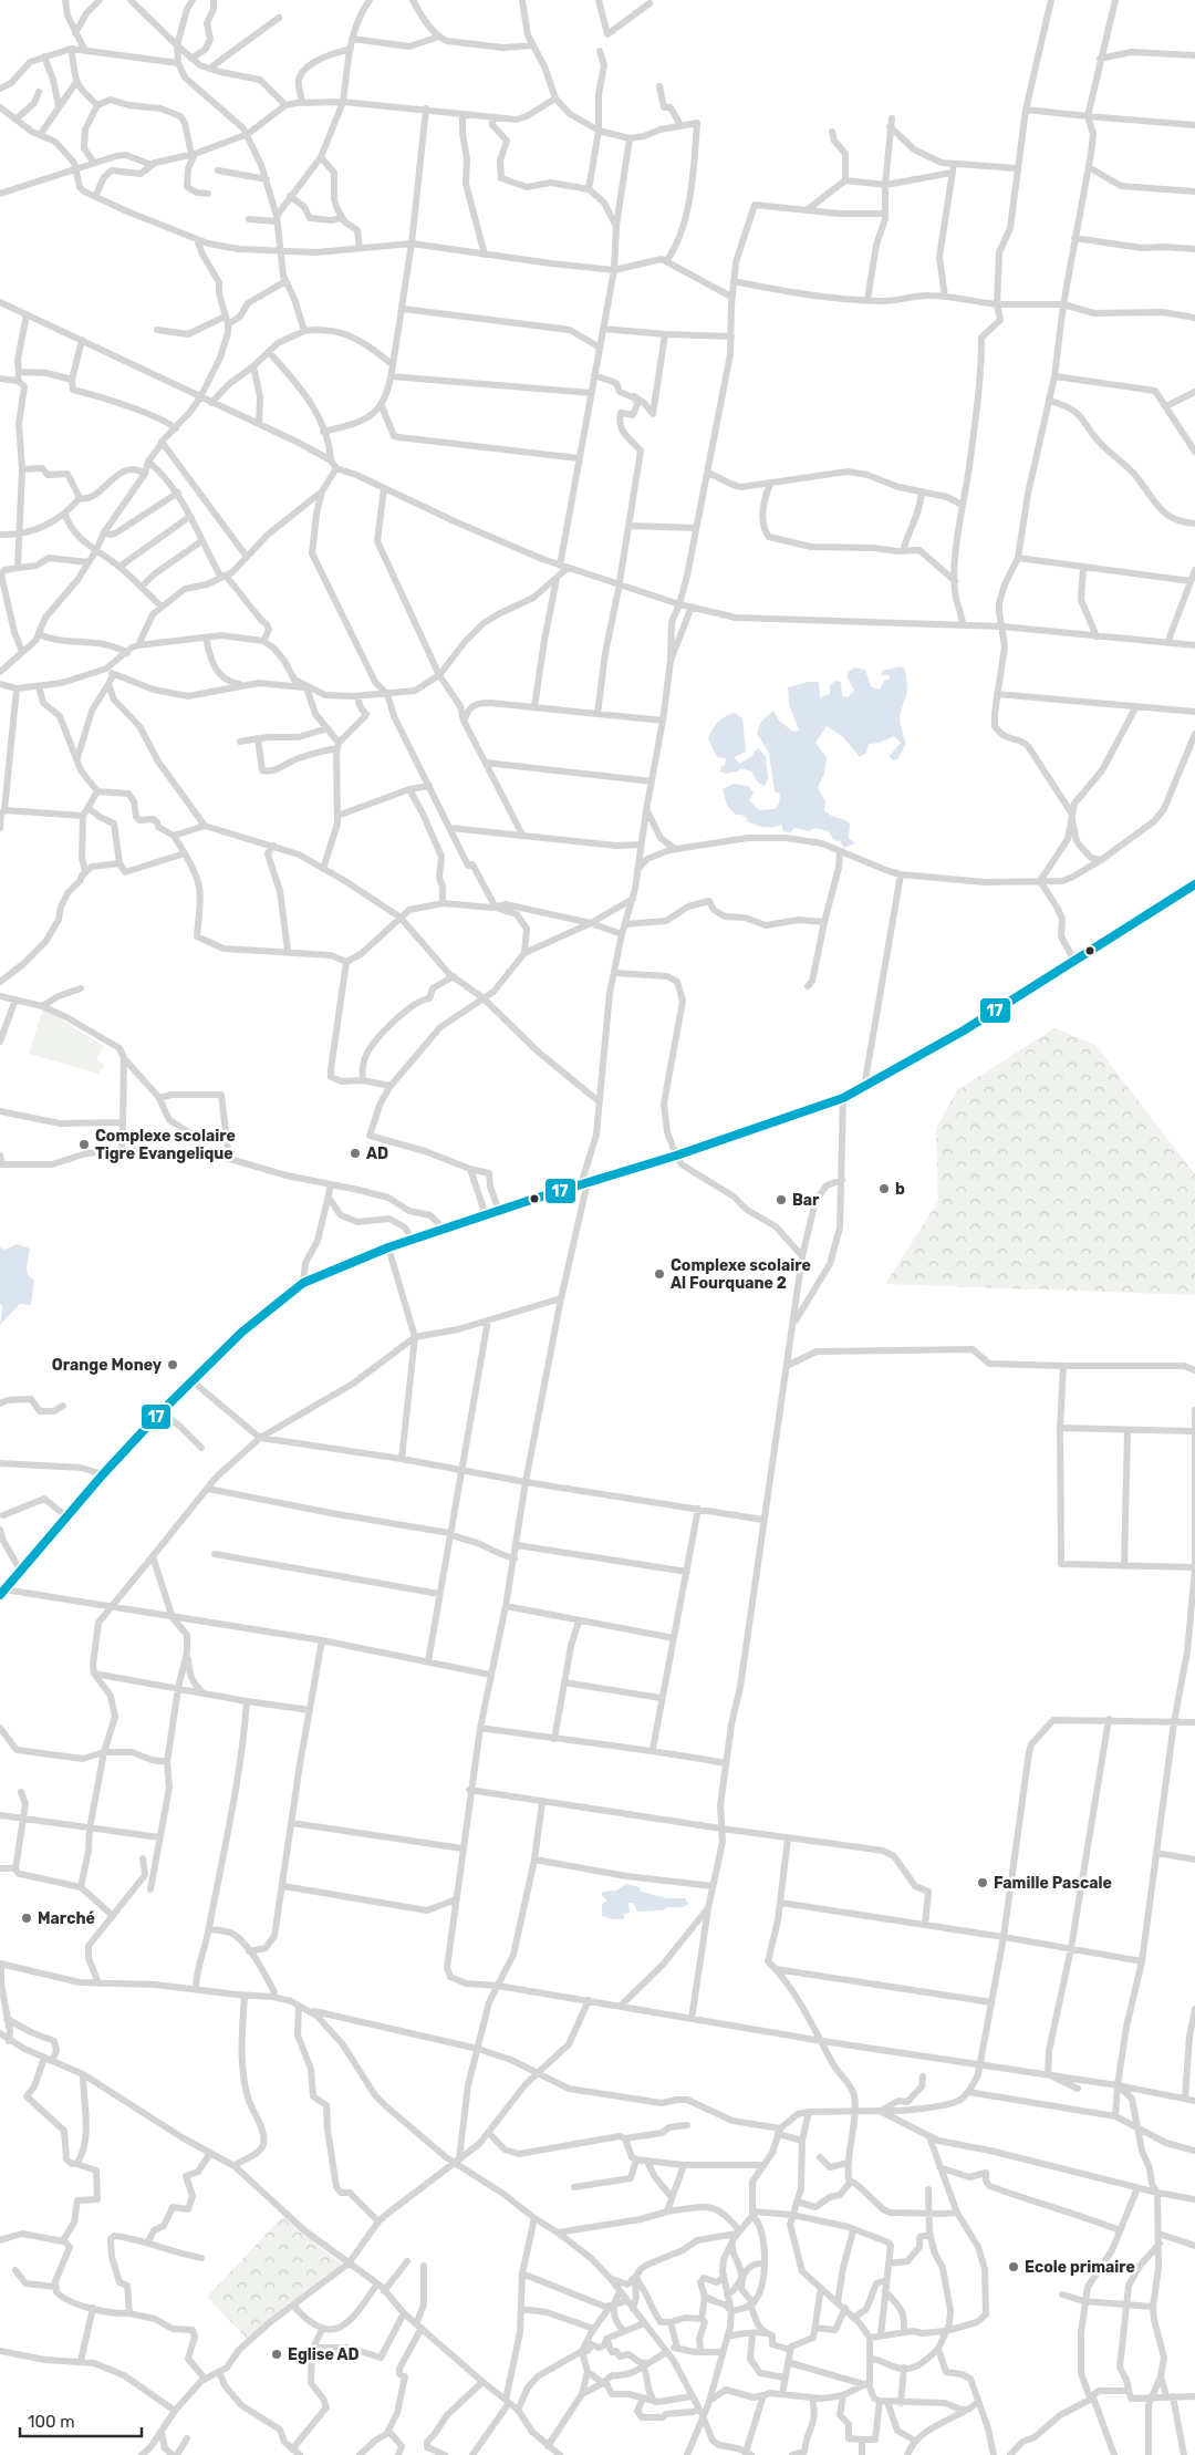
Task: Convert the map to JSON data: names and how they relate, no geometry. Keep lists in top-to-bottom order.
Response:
{
  "places": [
    "Complexe scolaire Tigre Evangelique",
    "AD",
    "b",
    "Bar",
    "Complexe scolaire Al Fourquane 2",
    "Orange Money",
    "Famille Pascale",
    "Marché",
    "Ecole primaire",
    "Eglise AD"
  ],
  "lines": ["transit line 17"],
  "scale_bar": "100 m"
}
